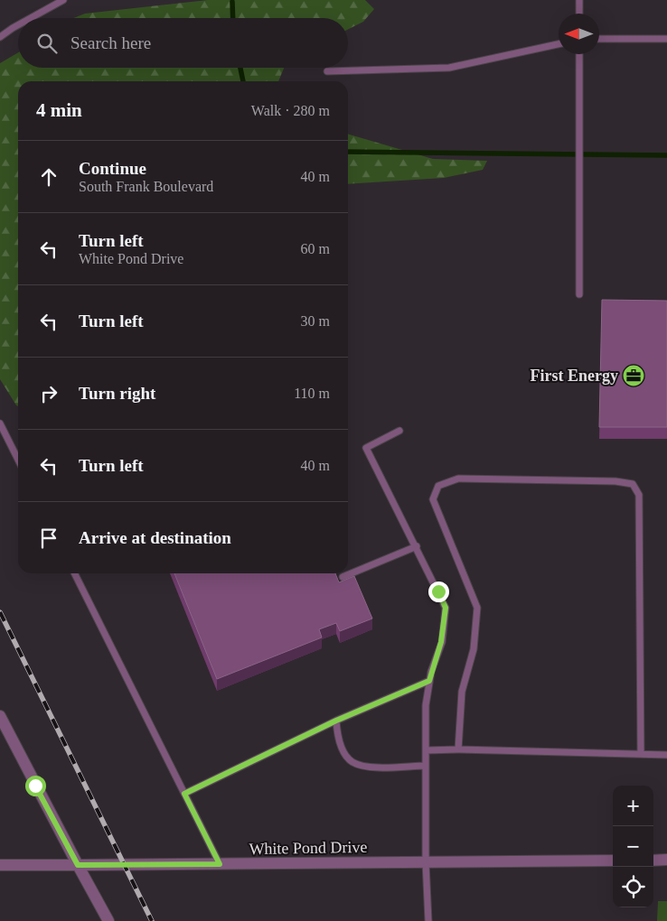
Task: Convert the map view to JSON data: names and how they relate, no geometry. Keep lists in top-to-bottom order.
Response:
{
  "streets": {
    "street": ["White Pond Drive"]
  },
  "places": {
    "office": ["First Energy"]
  },
  "north": "left",
  "page": {
    "search": "Search here",
    "heading": ["4 min", "Walk · 280 m"],
    "list": [
      ["Continue", "South Frank Boulevard", "40 m"],
      ["Turn left", "White Pond Drive", "60 m"],
      ["Turn left", "30 m"],
      ["Turn right", "110 m"],
      ["Turn left", "40 m"],
      "Arrive at destination"
    ],
    "map_buttons": ["+", "−"]
  }
}
